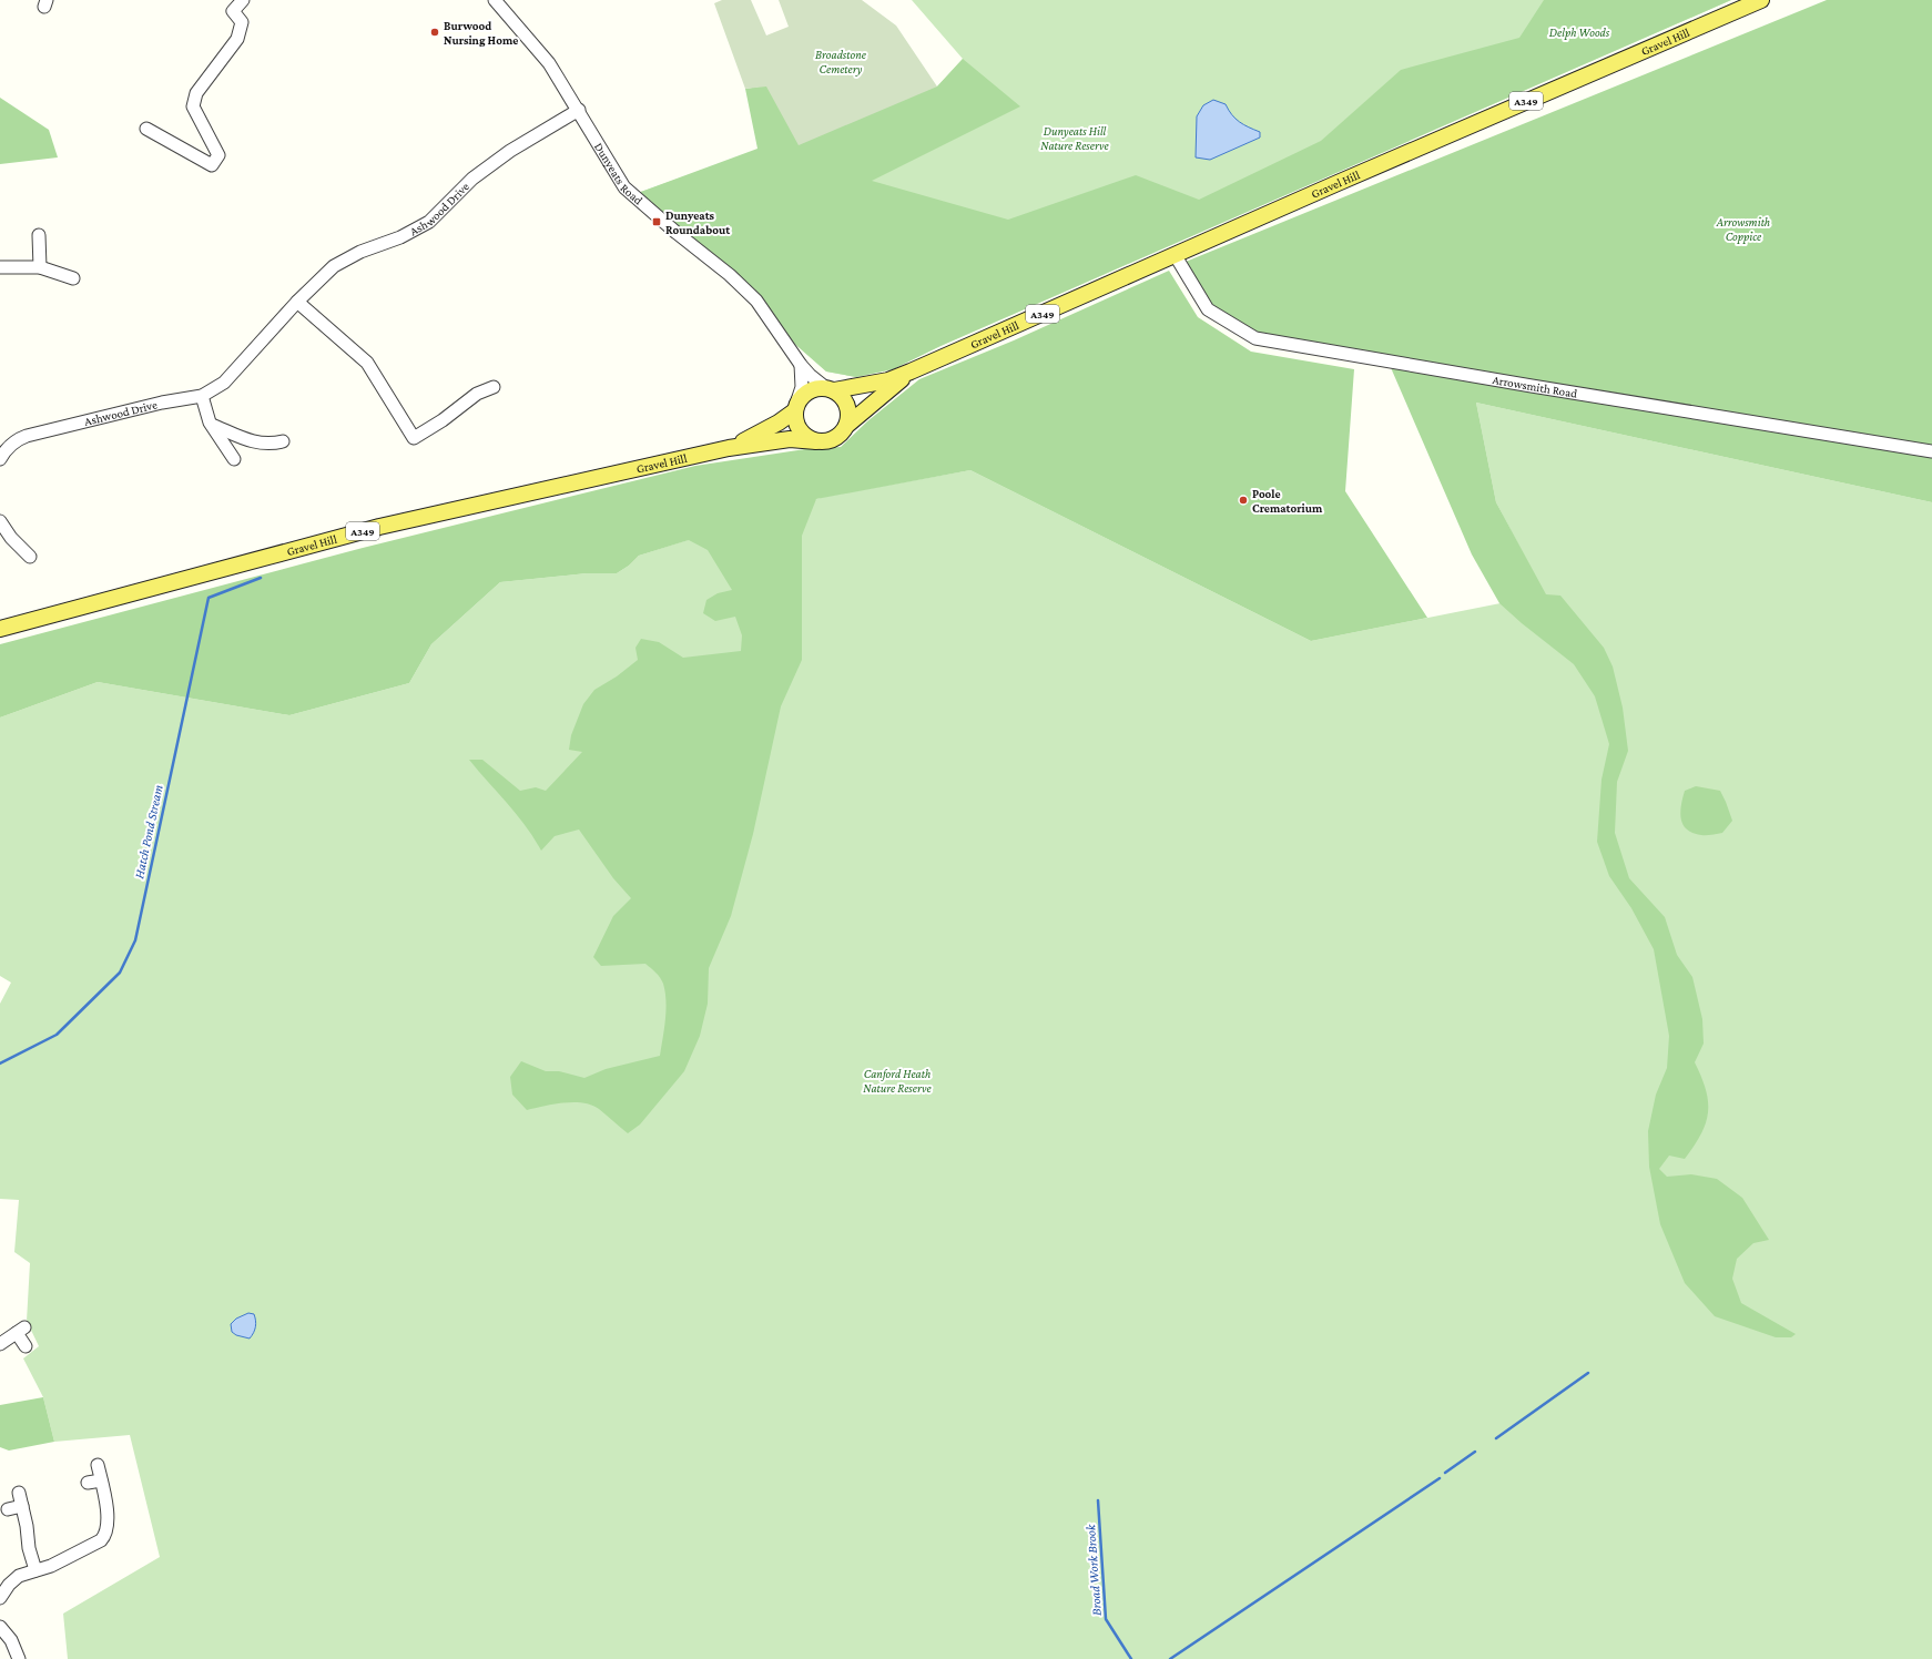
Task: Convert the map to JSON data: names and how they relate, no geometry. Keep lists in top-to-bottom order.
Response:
{
  "streets": {
    "main road": ["Gravel Hill", "A349"],
    "street": ["Dunyeats Road", "Ashwood Drive", "Arrowsmith Road"]
  },
  "crossings": [
    ["Gravel Hill", "Dunyeats Road"],
    ["Gravel Hill", "Arrowsmith Road"],
    ["Dunyeats Road", "Ashwood Drive"]
  ],
  "water": ["Hatch Pond Stream", "Broad Work Brook"],
  "parks": [
    "Delph Woods",
    "Broadstone Cemetery",
    "Dunyeats Hill Nature Reserve",
    "Arrowsmith Coppice",
    "Canford Heath Nature Reserve"
  ],
  "places": {
    "other": ["Burwood Nursing Home", "Poole Crematorium"],
    "transit": ["Dunyeats Roundabout"]
  }
}
